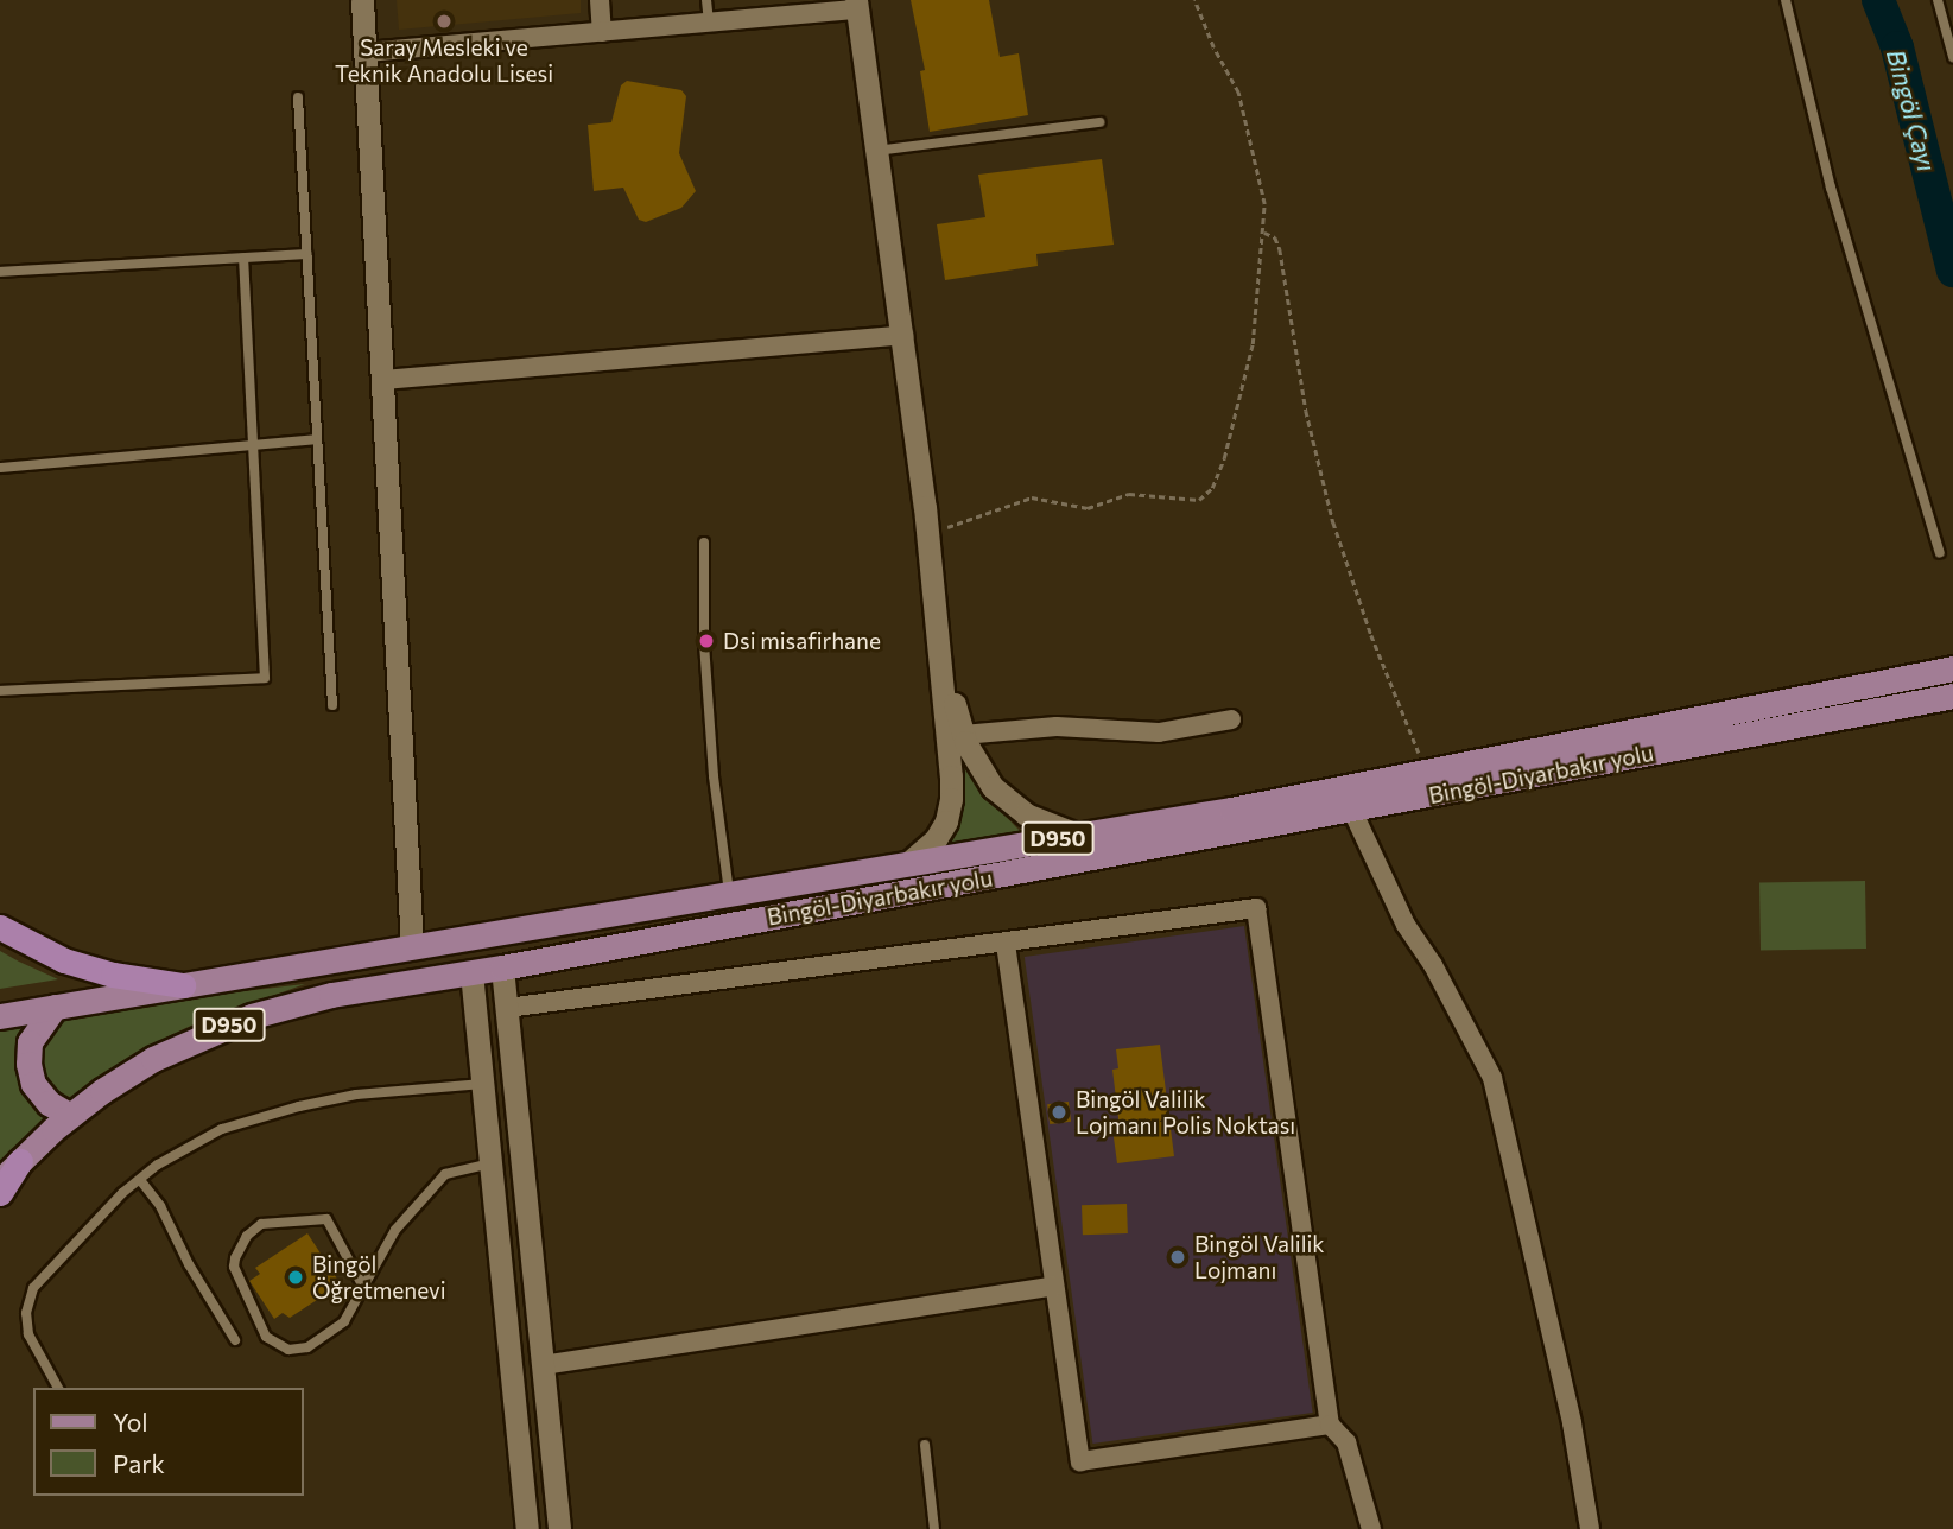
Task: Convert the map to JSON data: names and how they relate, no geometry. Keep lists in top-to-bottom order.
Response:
{
  "streets": {
    "highway": ["D950"],
    "main road": ["Bingöl-Diyarbakır yolu"]
  },
  "crossings": [
    ["Bingöl-Diyarbakır yolu", "D950"]
  ],
  "water": ["Bingöl Çayı"],
  "places": [
    "Saray Mesleki ve Teknik Anadolu Lisesi",
    "Dsi misafirhane",
    "Bingöl Valilik Lojmanı Polis Noktası",
    "Bingöl Valilik Lojmanı",
    "Bingöl Öğretmenevi"
  ],
  "legend": ["Yol", "Park"]
}
